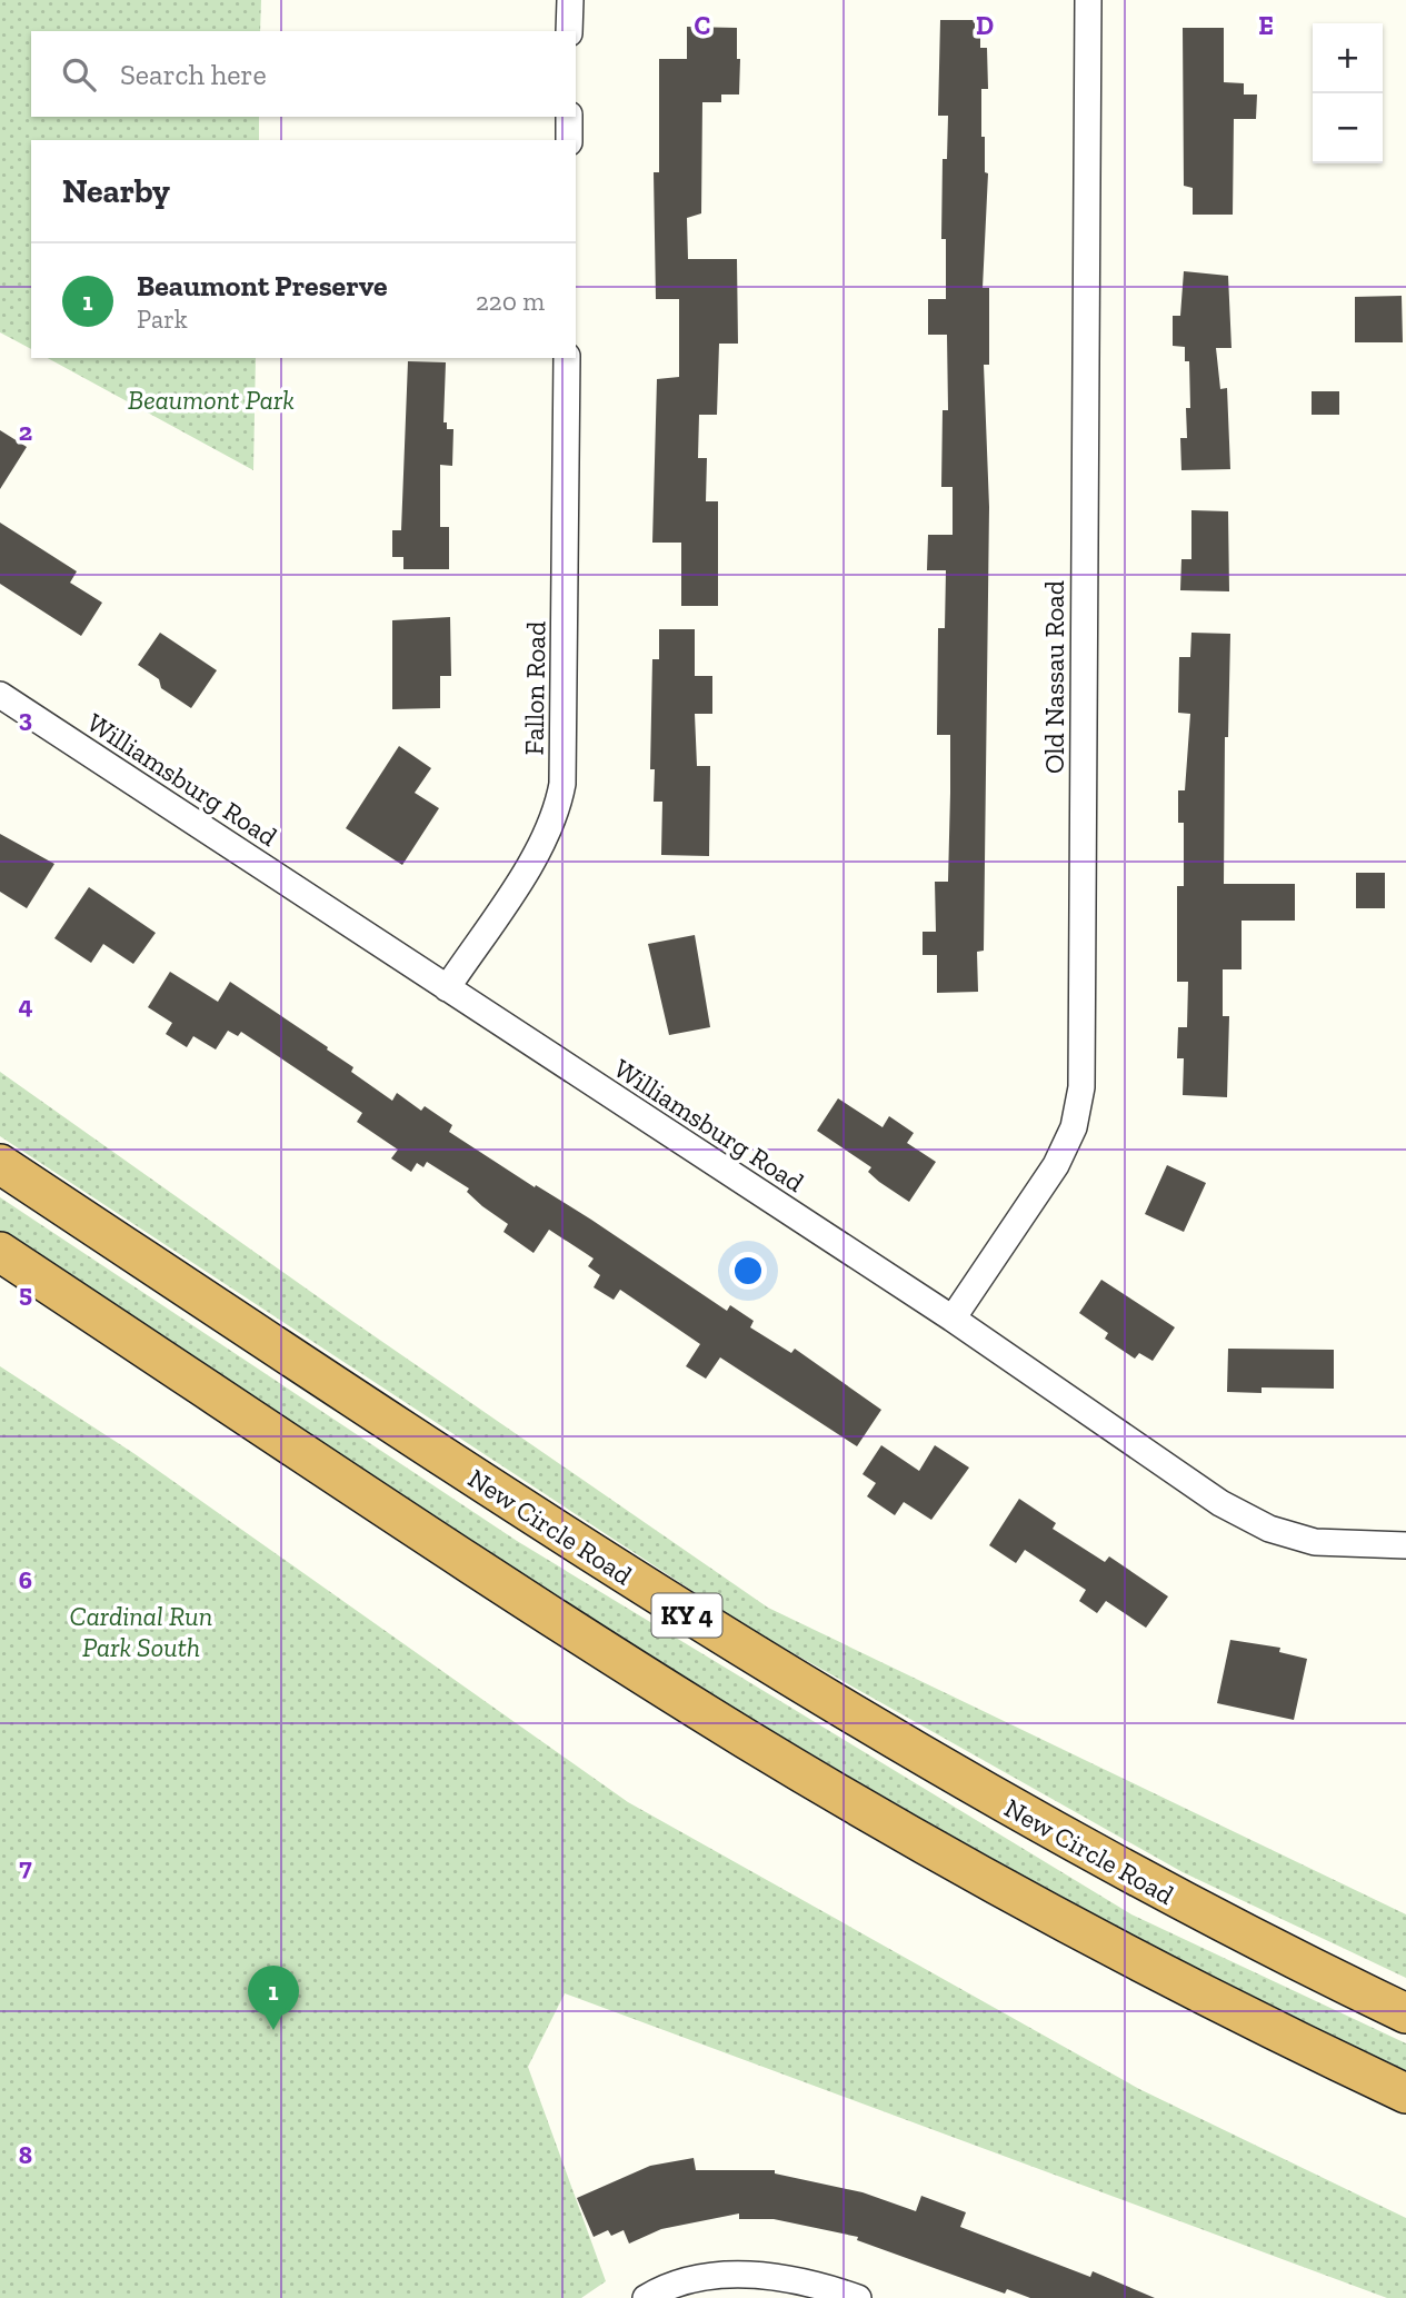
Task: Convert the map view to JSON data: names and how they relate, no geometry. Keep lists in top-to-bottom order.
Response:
{
  "streets": {
    "highway": ["New Circle Road", "KY 4"],
    "street": ["Old Nassau Road", "Fallon Road", "Williamsburg Road"]
  },
  "crossings": [
    ["Old Nassau Road", "Williamsburg Road"],
    ["Fallon Road", "Williamsburg Road"]
  ],
  "parks": ["Beaumont Park", "Cardinal Run Park South"],
  "page": {
    "map_buttons": ["+", "−"],
    "search": "Search here",
    "heading": "Nearby",
    "list": [
      {
        "mark": "1",
        "name": "Beaumont Preserve",
        "note": "Park",
        "value": "220 m"
      }
    ],
    "pins": "1"
  },
  "grid": {
    "columns": ["C", "D", "E"],
    "rows": [
      "2",
      "3",
      "4",
      "5",
      "6",
      "7",
      "8"
    ]
  }
}
